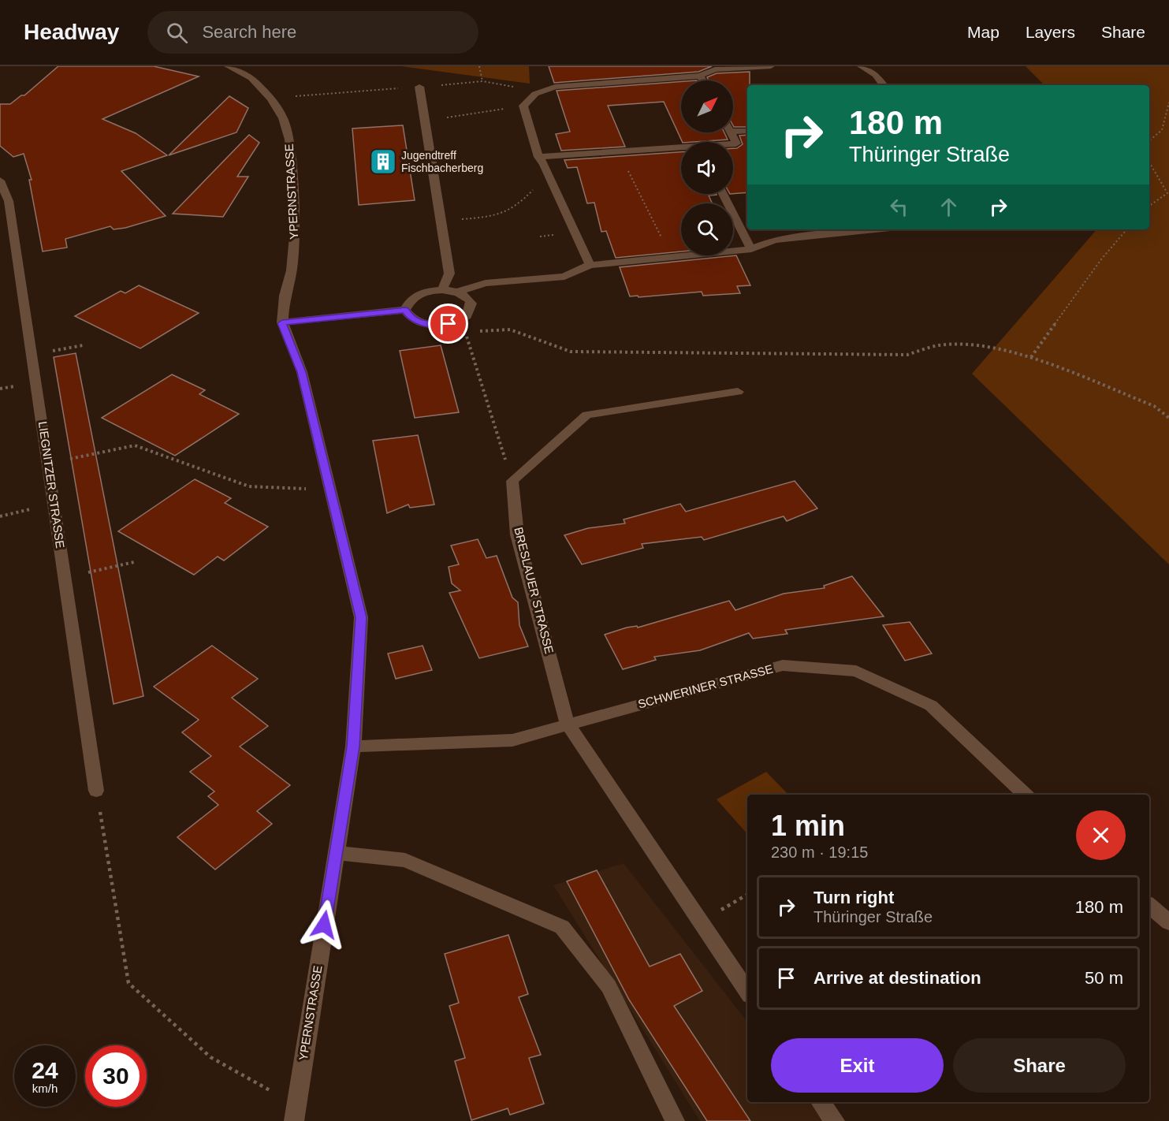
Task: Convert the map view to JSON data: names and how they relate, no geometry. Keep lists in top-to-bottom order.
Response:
{
  "streets": {
    "street": [
      "YPERNSTRASSE",
      "LIEGNITZER STRASSE",
      "BRESLAUER STRASSE",
      "SCHWERINER STRASSE"
    ]
  },
  "crossings": [
    ["YPERNSTRASSE", "SCHWERINER STRASSE"],
    ["BRESLAUER STRASSE", "SCHWERINER STRASSE"]
  ],
  "places": {
    "building": ["Jugendtreff Fischbacherberg"]
  },
  "north": "top right",
  "page": {
    "header": "Headway",
    "search": "Search here",
    "nav": ["Map", "Layers", "Share"],
    "turn": ["180 m", "Thüringer Straße"],
    "heading": ["1 min", "230 m · 19:15"],
    "list": [
      {
        "name": "Turn right",
        "note": "Thüringer Straße",
        "value": "180 m"
      },
      {
        "name": "Arrive at destination",
        "value": "50 m"
      }
    ],
    "buttons": ["Exit", "Share"],
    "speed": "24 km/h",
    "limit": "30"
  }
}
